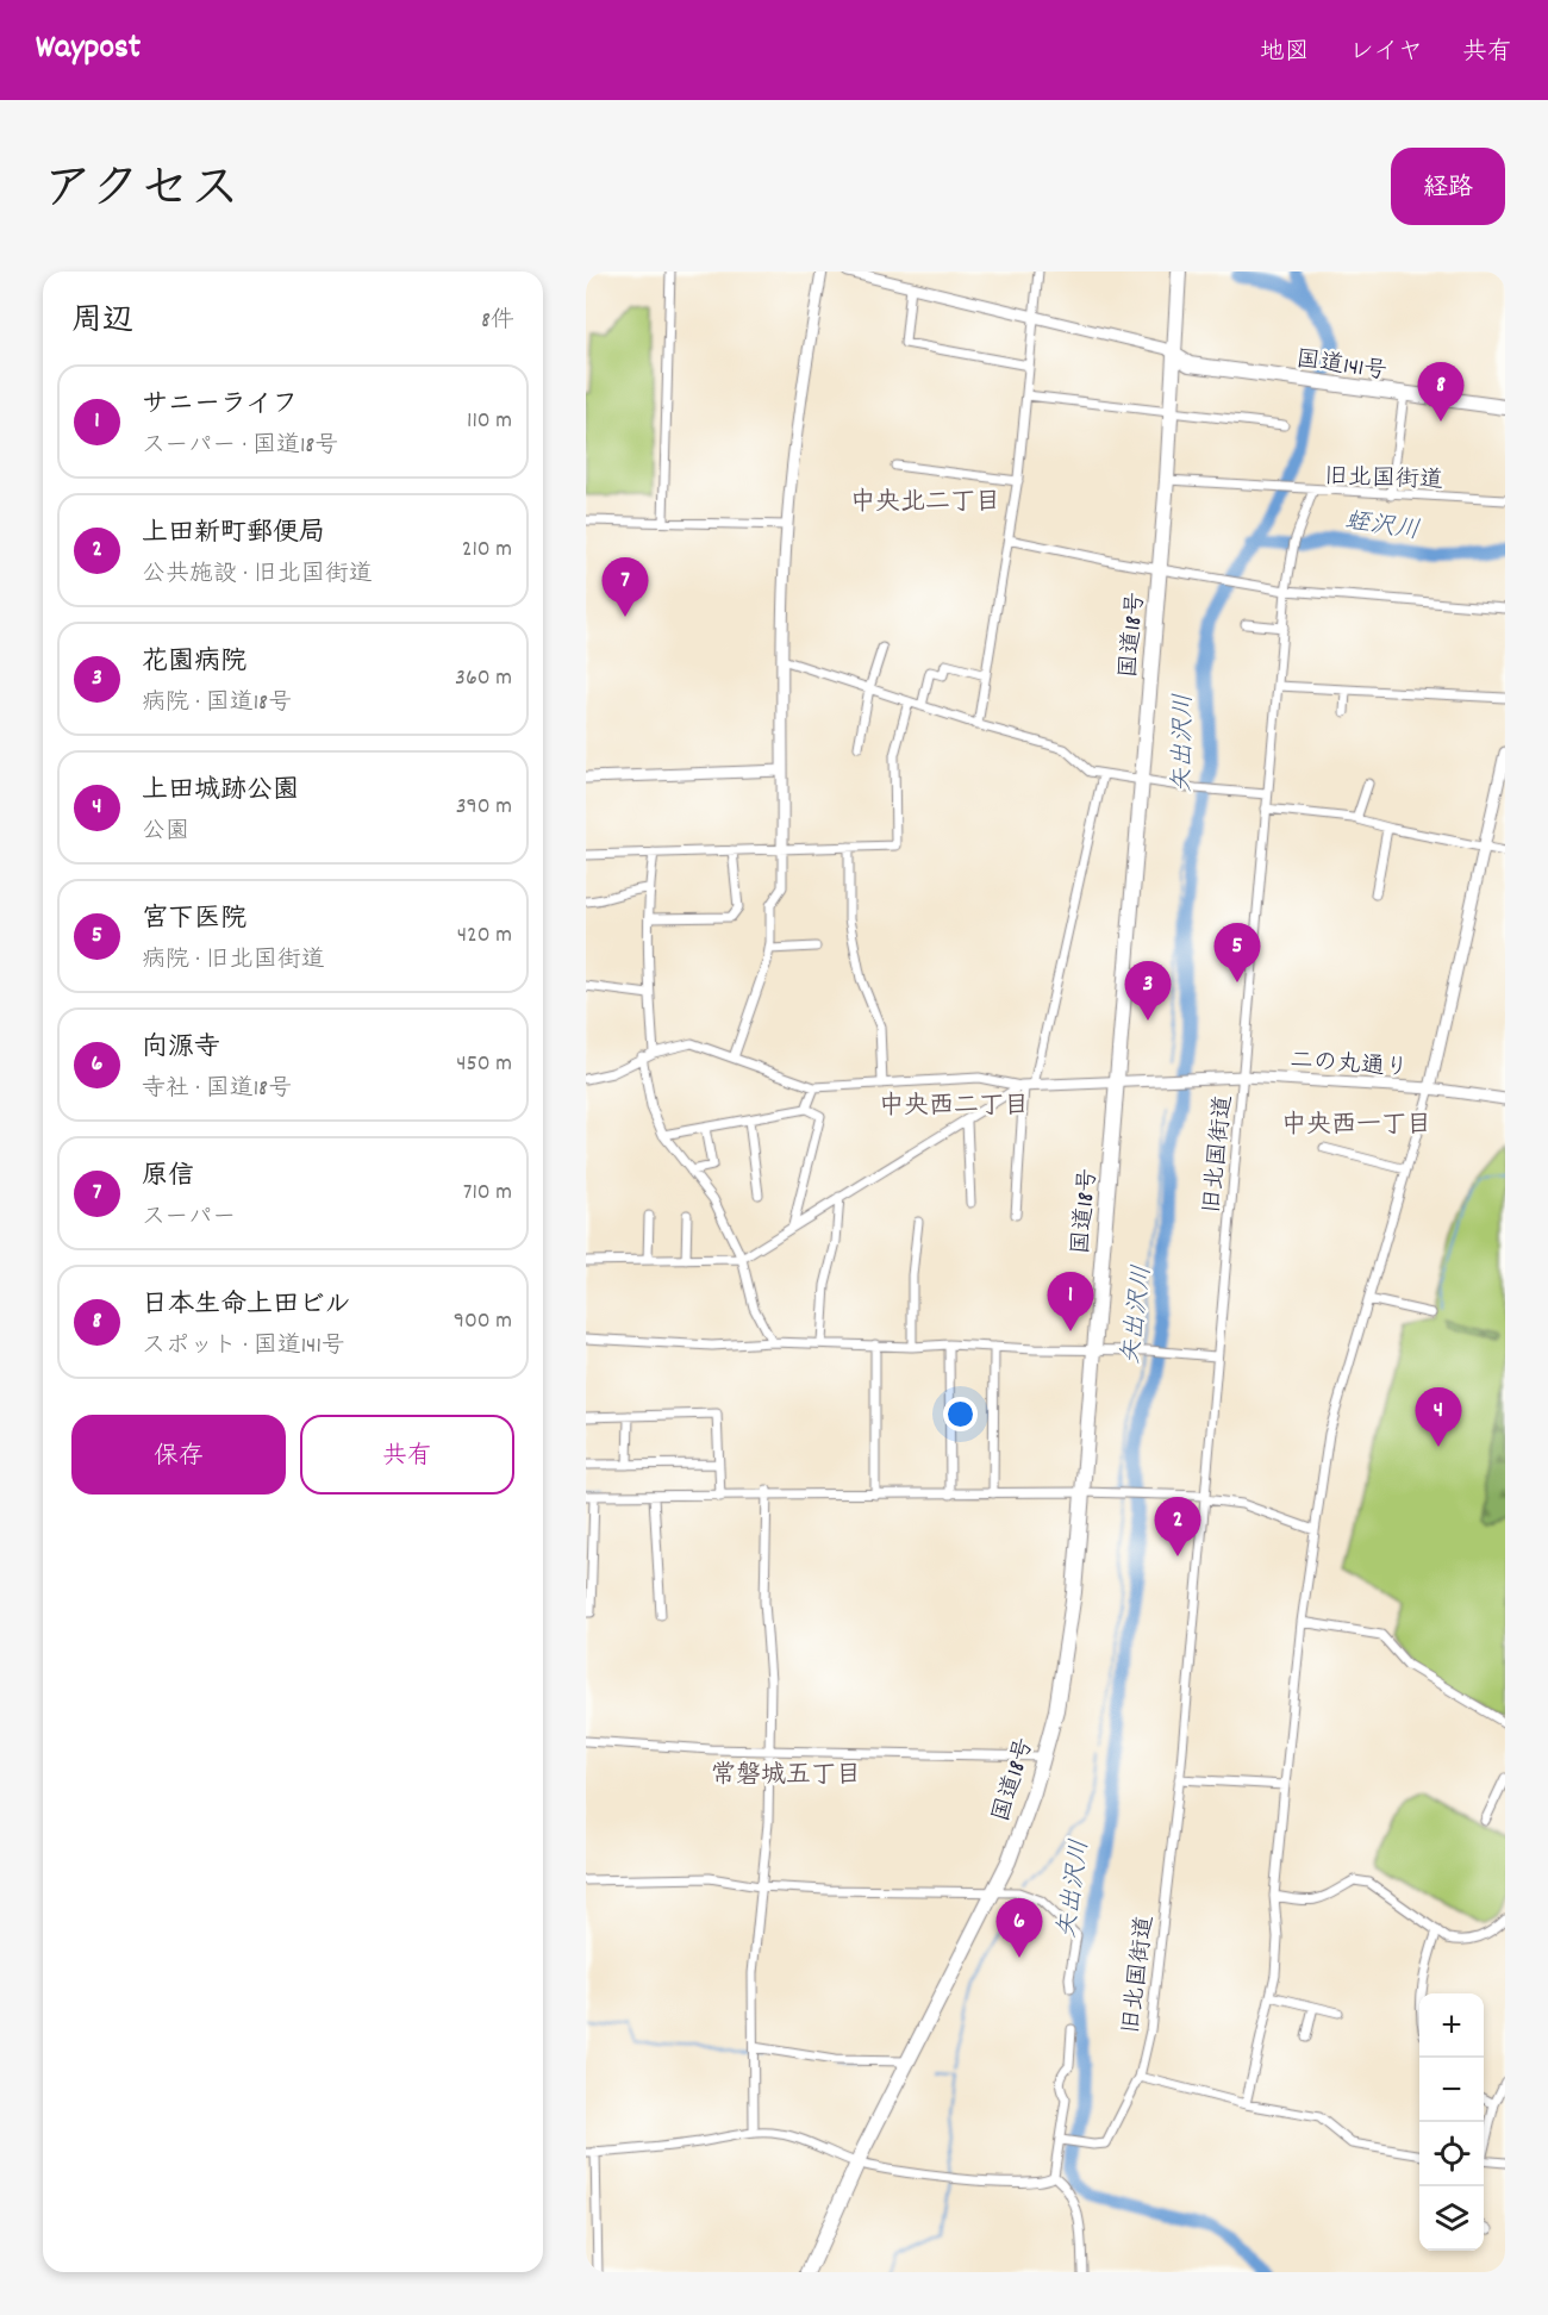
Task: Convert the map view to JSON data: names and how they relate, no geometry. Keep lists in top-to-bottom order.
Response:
{
  "streets": {
    "highway": ["国道141号", "国道18号"],
    "street": ["旧北国街道", "二の丸通り"]
  },
  "crossings": [
    ["国道141号", "国道18号"],
    ["旧北国街道", "二の丸通り"],
    ["国道18号", "二の丸通り"]
  ],
  "districts": [
    "中央北二丁目",
    "中央西二丁目",
    "中央西一丁目",
    "常磐城五丁目"
  ],
  "water": ["蛭沢川", "矢出沢川"],
  "page": {
    "header": "Waypost",
    "nav": ["地図", "レイヤ", "共有"],
    "title": "アクセス",
    "buttons": [
      "経路",
      ["保存", "共有"]
    ],
    "heading": ["周辺", "8件"],
    "pins": [
      "8",
      "7",
      "5",
      "3",
      "1",
      "4",
      "2",
      "6"
    ],
    "list": [
      {
        "mark": "1",
        "name": "サニーライフ",
        "note": "スーパー · 国道18号",
        "value": "110 m"
      },
      {
        "mark": "2",
        "name": "上田新町郵便局",
        "note": "公共施設 · 旧北国街道",
        "value": "210 m"
      },
      {
        "mark": "3",
        "name": "花園病院",
        "note": "病院 · 国道18号",
        "value": "360 m"
      },
      {
        "mark": "4",
        "name": "上田城跡公園",
        "note": "公園",
        "value": "390 m"
      },
      {
        "mark": "5",
        "name": "宮下医院",
        "note": "病院 · 旧北国街道",
        "value": "420 m"
      },
      {
        "mark": "6",
        "name": "向源寺",
        "note": "寺社 · 国道18号",
        "value": "450 m"
      },
      {
        "mark": "7",
        "name": "原信",
        "note": "スーパー",
        "value": "710 m"
      },
      {
        "mark": "8",
        "name": "日本生命上田ビル",
        "note": "スポット · 国道141号",
        "value": "900 m"
      }
    ],
    "map_buttons": ["+", "−"]
  }
}
